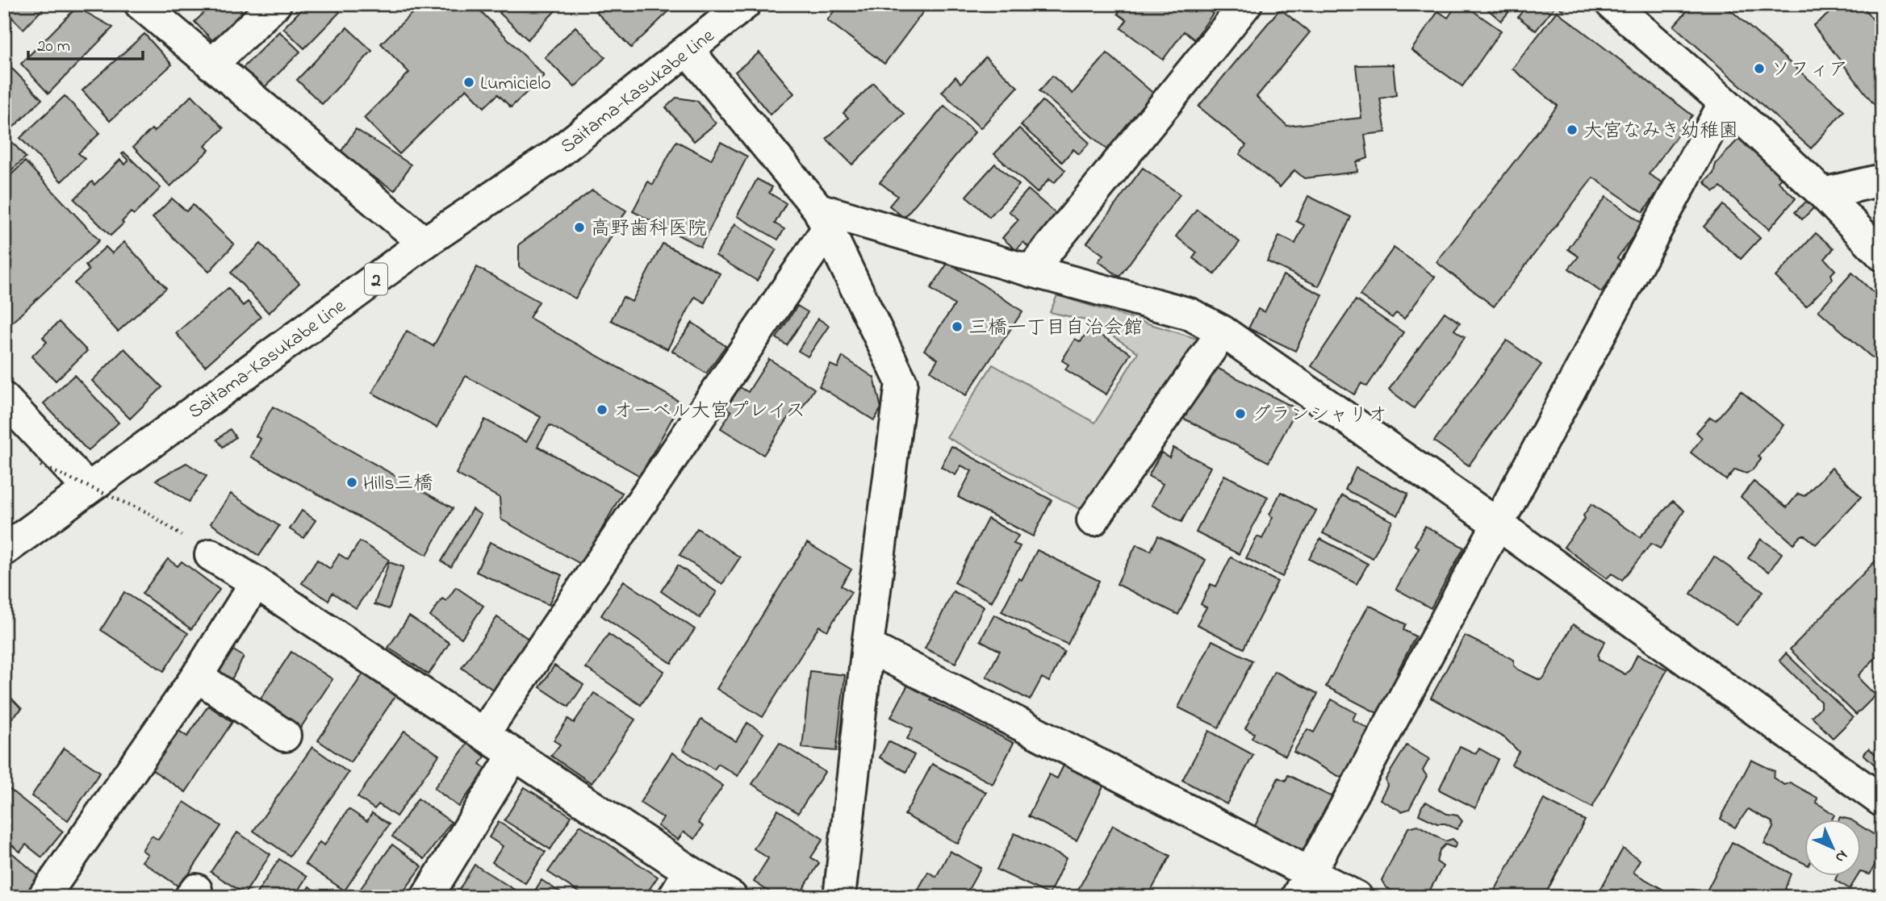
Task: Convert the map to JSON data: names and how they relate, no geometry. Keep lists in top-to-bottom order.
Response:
{
  "streets": {
    "street": ["Saitama-Kasukabe Line", "2"]
  },
  "places": [
    "ソフィア",
    "Lumicielo",
    "大宮なみき幼稚園",
    "高野歯科医院",
    "三橋一丁目自治会館",
    "オーベル大宮プレイス",
    "グランシャリオ",
    "Hills三橋"
  ],
  "scale_bar": "20 m",
  "north": "bottom right"
}
